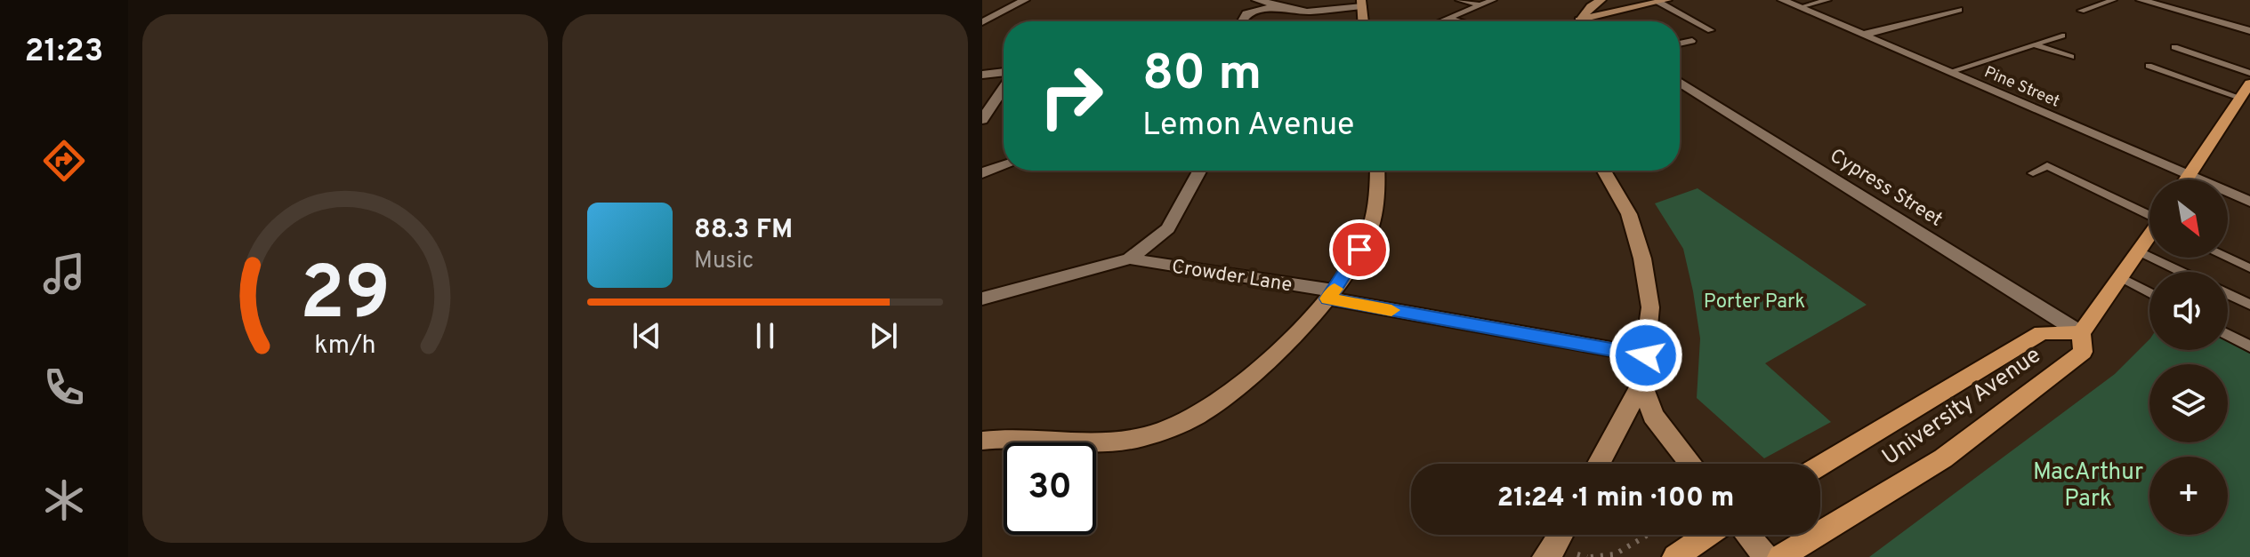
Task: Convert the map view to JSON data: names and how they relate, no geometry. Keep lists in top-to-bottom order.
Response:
{
  "streets": {
    "main road": ["University Avenue"],
    "street": ["Pine Street", "Cypress Street", "Crowder Lane"]
  },
  "crossings": [
    ["Cypress Street", "University Avenue"]
  ],
  "parks": ["Porter Park", "MacArthur Park"],
  "north": "bottom right",
  "page": {
    "tabs": "21:23",
    "turn": ["80 m", "Lemon Avenue"],
    "map_buttons": "+",
    "song": ["88.3 FM", "Music"],
    "limit": "30",
    "trip": "21:24 · 1 min · 100 m",
    "gauge": ["29", "km/h"]
  }
}
